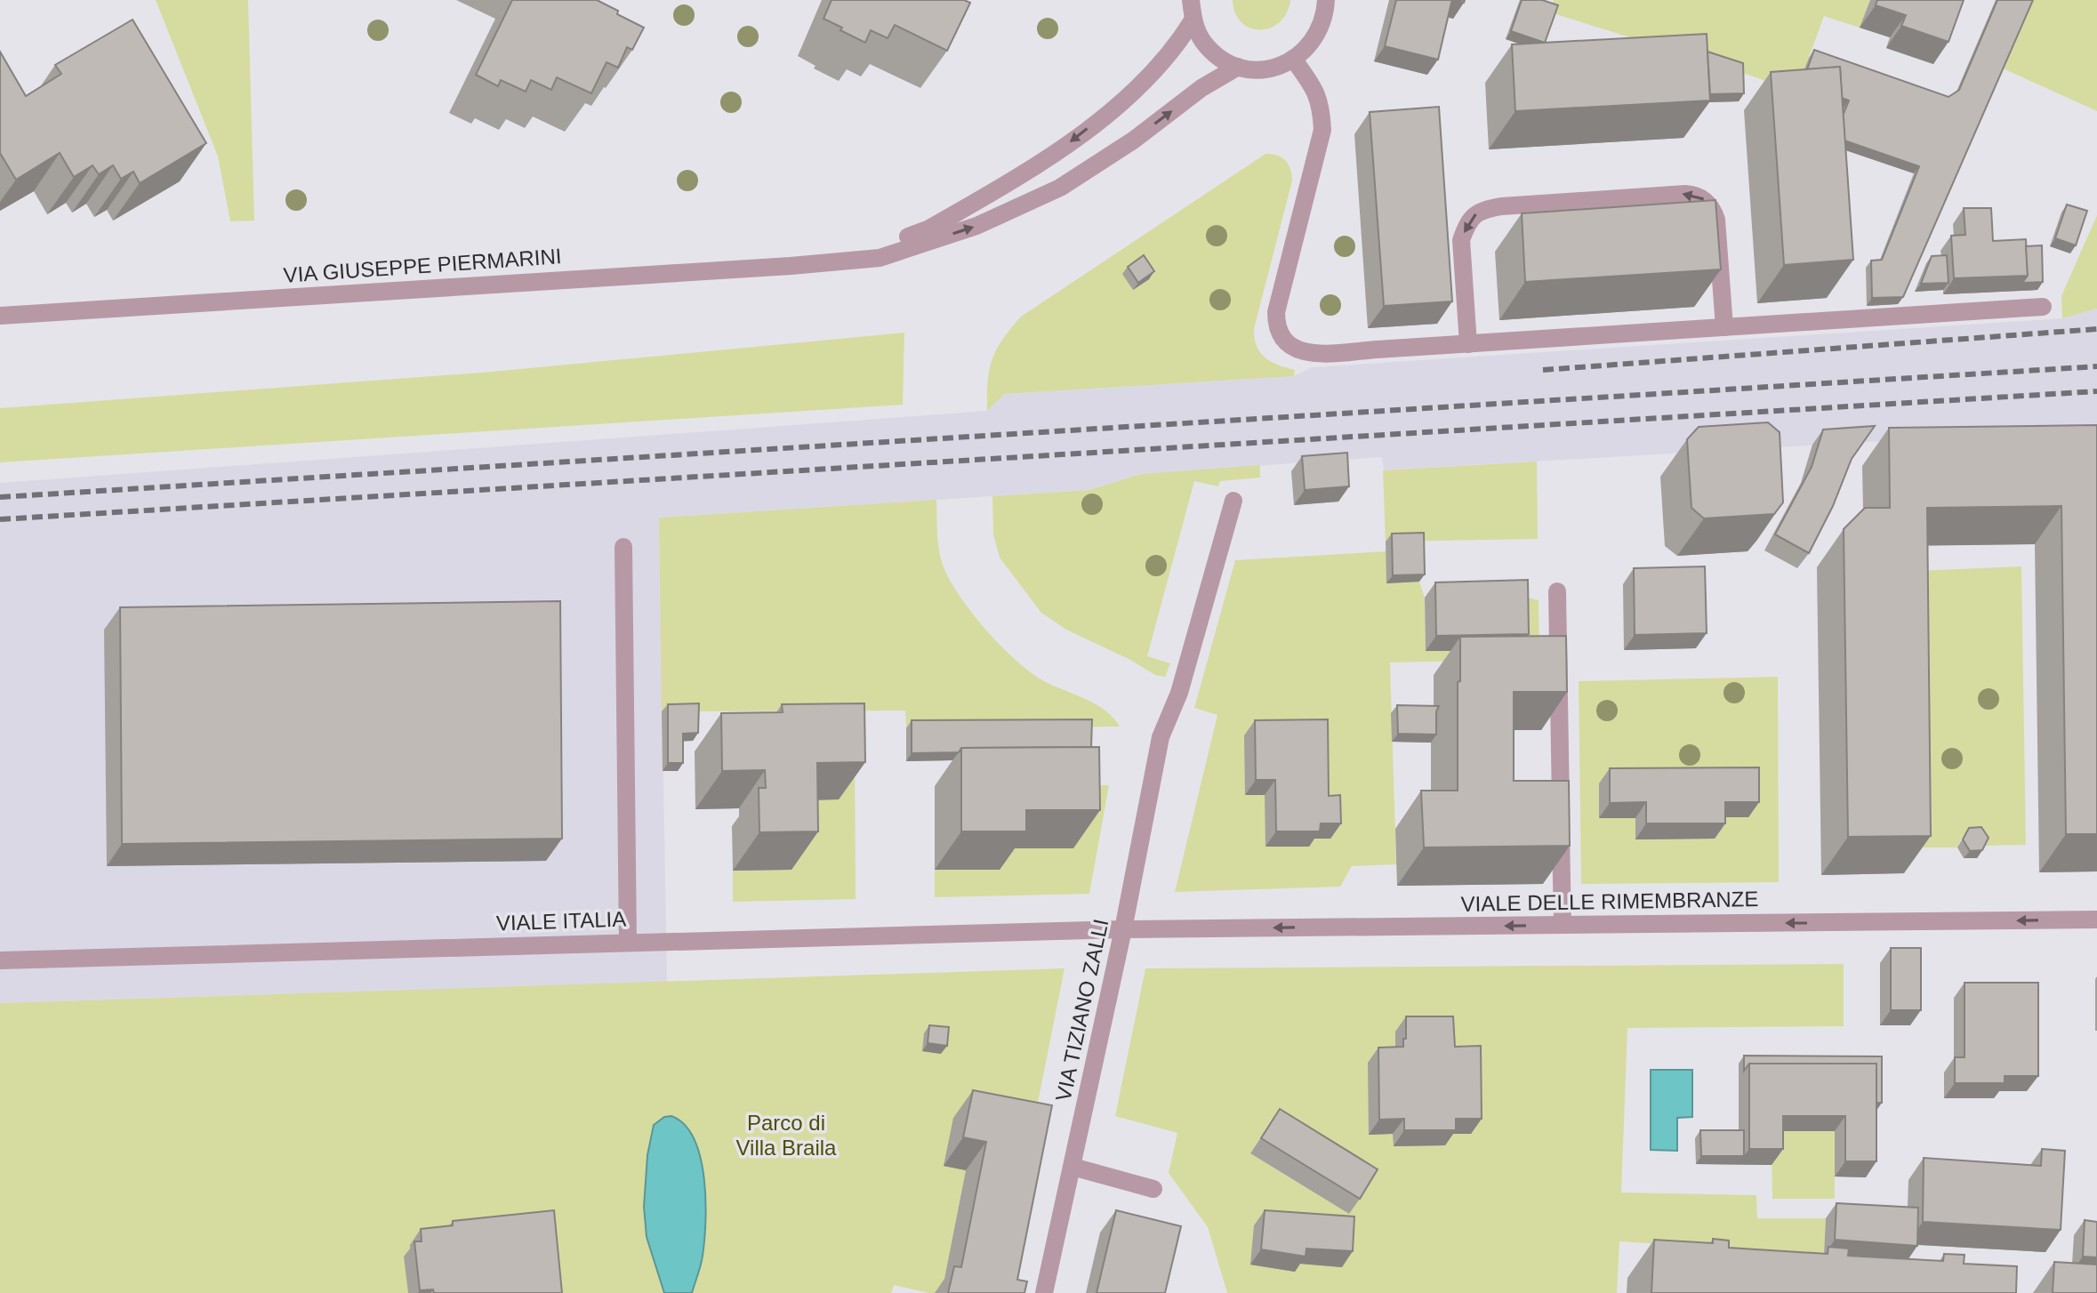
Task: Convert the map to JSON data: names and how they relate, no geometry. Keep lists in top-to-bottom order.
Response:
{
  "streets": {
    "street": [
      "VIA GIUSEPPE PIERMARINI",
      "VIALE DELLE RIMEMBRANZE",
      "VIALE ITALIA",
      "VIA TIZIANO ZALLI"
    ]
  },
  "crossings": [
    ["VIALE DELLE RIMEMBRANZE", "VIALE ITALIA"],
    ["VIALE DELLE RIMEMBRANZE", "VIA TIZIANO ZALLI"],
    ["VIALE ITALIA", "VIA TIZIANO ZALLI"]
  ],
  "one_way": ["VIALE DELLE RIMEMBRANZE"],
  "parks": ["Parco di Villa Braila"]
}
